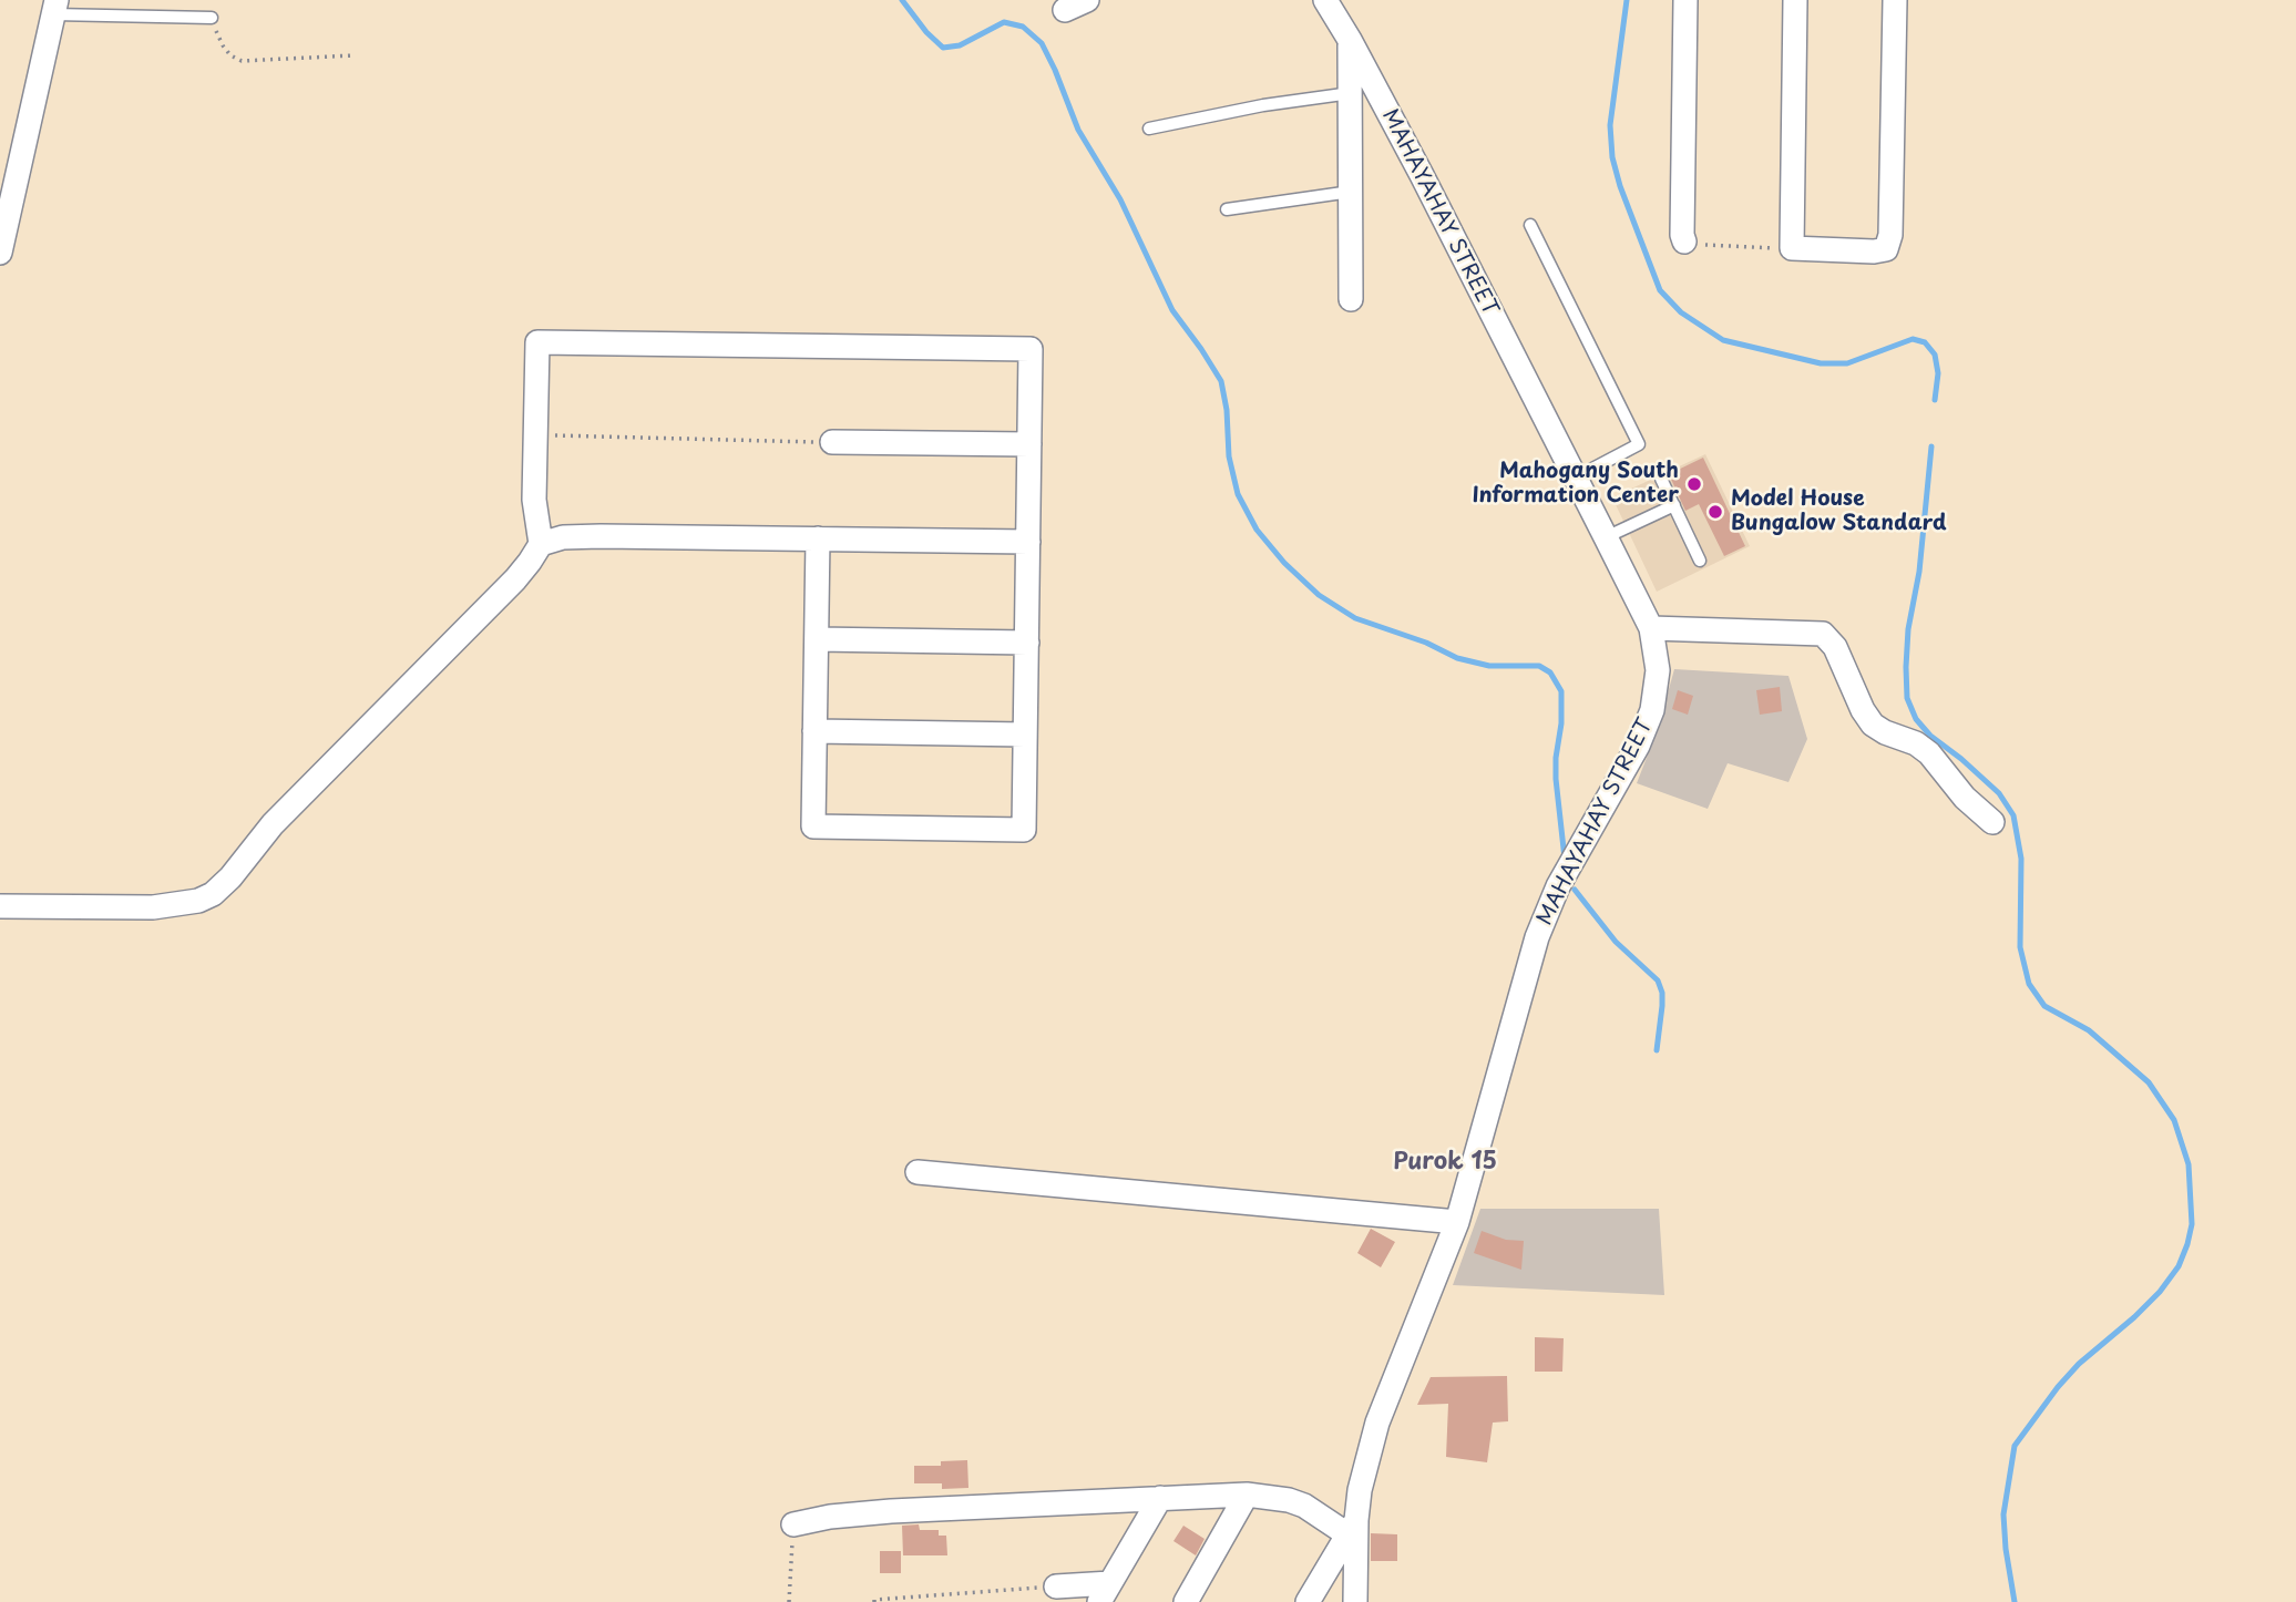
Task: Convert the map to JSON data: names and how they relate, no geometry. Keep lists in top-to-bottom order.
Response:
{
  "streets": {
    "street": ["MAHAYAHAY STREET"]
  },
  "districts": ["Purok 15"],
  "places": ["Mahogany South Information Center", "Model House Bungalow Standard"]
}
